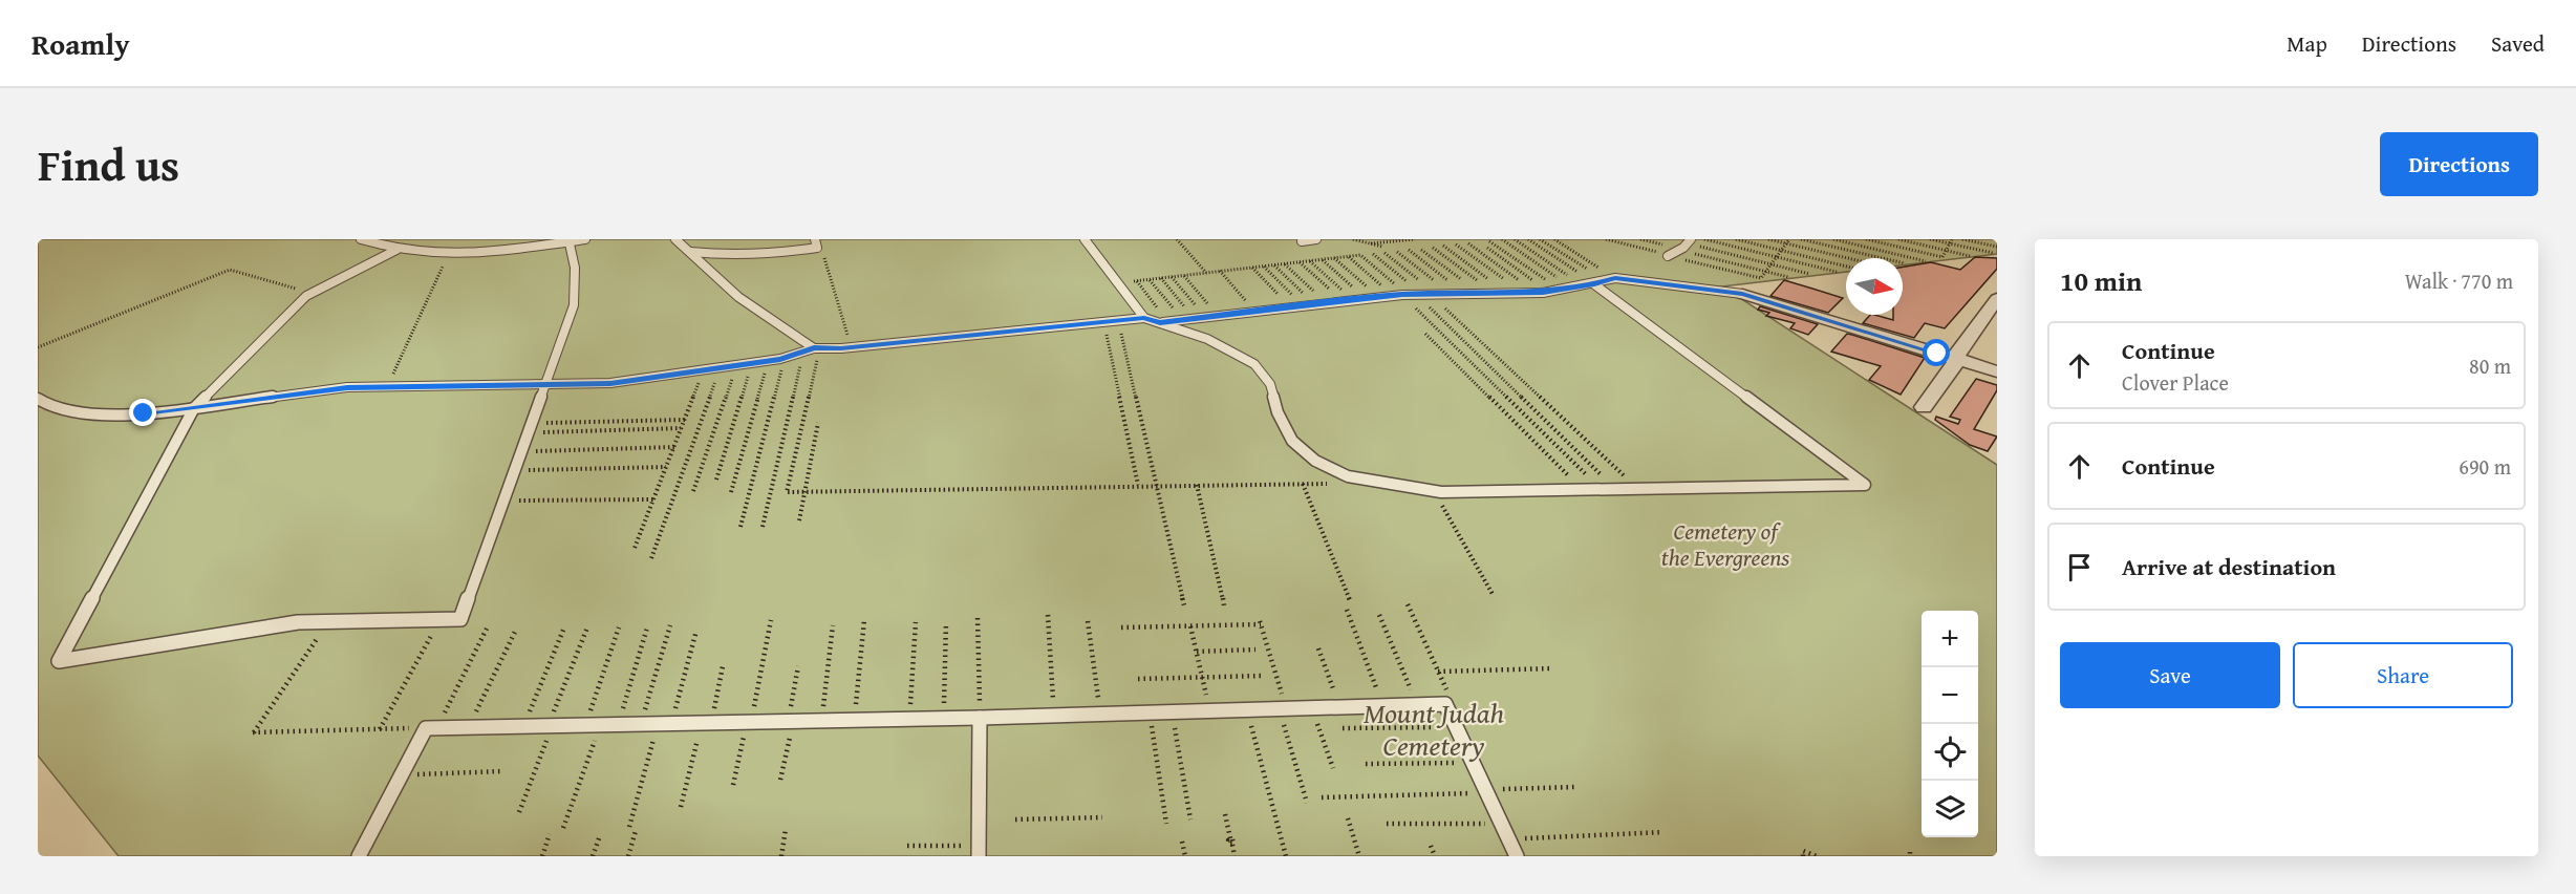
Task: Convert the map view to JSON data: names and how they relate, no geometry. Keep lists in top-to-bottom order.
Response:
{
  "parks": ["Cemetery of the Evergreens", "Mount Judah Cemetery"],
  "north": "right",
  "page": {
    "header": "Roamly",
    "nav": ["Map", "Directions", "Saved"],
    "title": "Find us",
    "buttons": [
      "Directions",
      ["Save", "Share"]
    ],
    "heading": ["10 min", "Walk · 770 m"],
    "list": [
      ["Continue", "Clover Place", "80 m"],
      ["Continue", "690 m"],
      "Arrive at destination"
    ],
    "map_buttons": ["+", "−"]
  }
}
